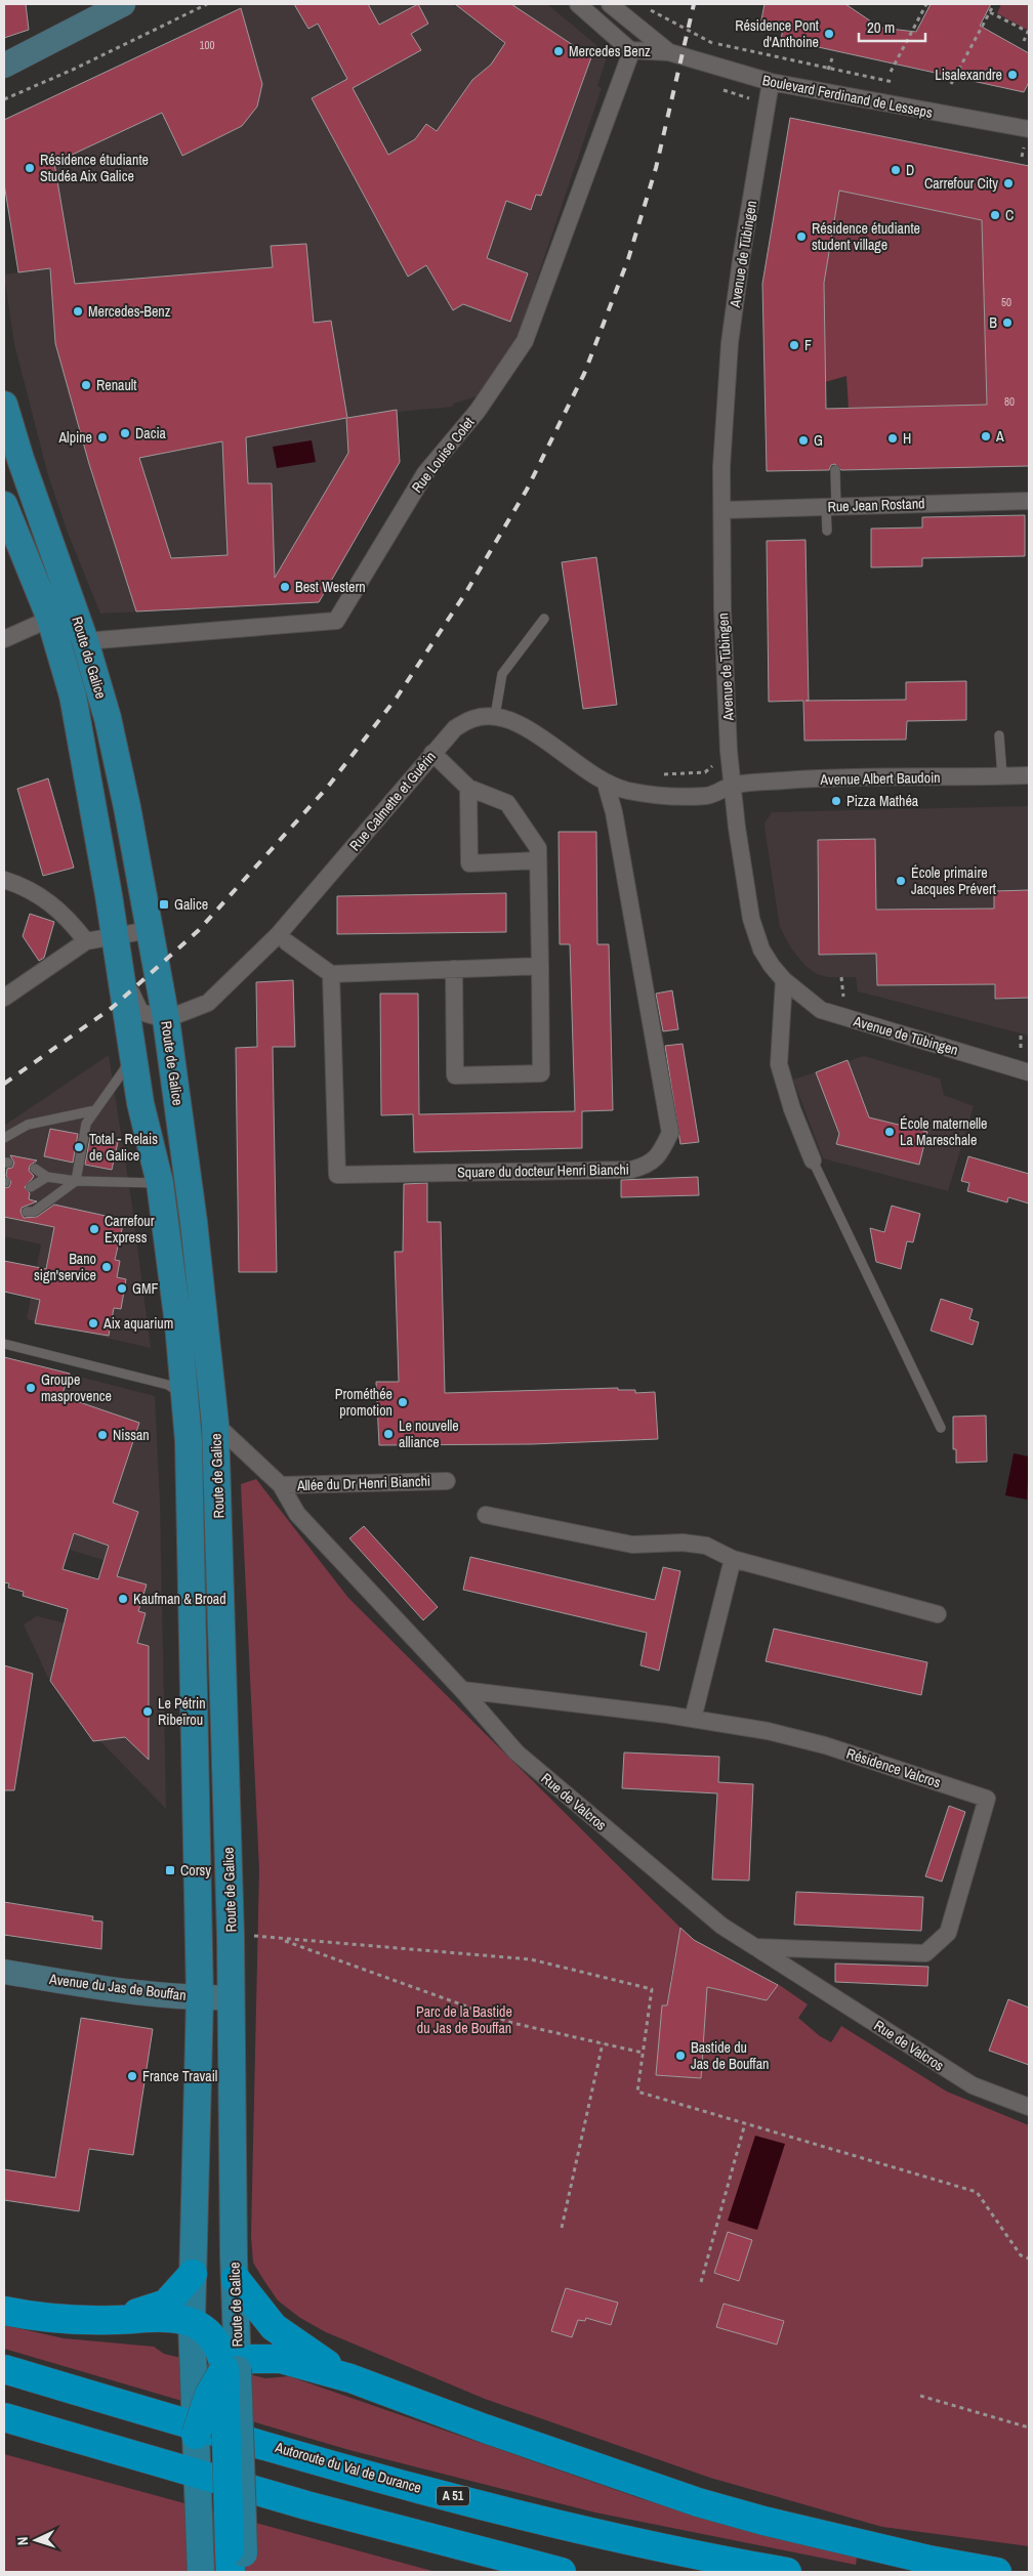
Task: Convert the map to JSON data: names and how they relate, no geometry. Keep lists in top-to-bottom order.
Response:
{
  "streets": {
    "highway": ["Autoroute du Val de Durance", "A 51"],
    "main road": ["Route de Galice"],
    "street": [
      "Boulevard Ferdinand de Lesseps",
      "Avenue de Tübingen",
      "Rue Louise Colet",
      "Rue Jean Rostand",
      "Avenue Albert Baudoin",
      "Rue Calmette et Guérin",
      "Square du docteur Henri Bianchi",
      "Allée du Dr Henri Bianchi",
      "Résidence Valcros",
      "Rue de Valcros",
      "Avenue du Jas de Bouffan"
    ]
  },
  "crossings": [
    ["Boulevard Ferdinand de Lesseps", "Avenue de Tübingen"],
    ["Avenue de Tübingen", "Rue Jean Rostand"],
    ["Avenue de Tübingen", "Avenue Albert Baudoin"],
    ["Avenue de Tübingen", "Rue Calmette et Guérin"],
    ["Rue Louise Colet", "Route de Galice"],
    ["Route de Galice", "Rue Calmette et Guérin"],
    ["Route de Galice", "Rue de Valcros"],
    ["Route de Galice", "Avenue du Jas de Bouffan"],
    ["Avenue Albert Baudoin", "Rue Calmette et Guérin"],
    ["Rue Calmette et Guérin", "Square du docteur Henri Bianchi"],
    ["Allée du Dr Henri Bianchi", "Rue de Valcros"],
    ["Résidence Valcros", "Rue de Valcros"]
  ],
  "parks": ["Parc de la Bastide du Jas de Bouffan"],
  "places": {
    "other": [
      "Résidence Pont d'Anthoine",
      "Mercedes Benz",
      "Lisalexandre",
      "Résidence étudiante Studéa Aix Galice",
      "D",
      "Carrefour City",
      "C",
      "Résidence étudiante student village",
      "Mercedes-Benz",
      "B",
      "F",
      "Renault",
      "Dacia",
      "A",
      "Alpine",
      "H",
      "G",
      "Best Western",
      "Pizza Mathéa",
      "École primaire Jacques Prévert",
      "École maternelle La Mareschale",
      "Total - Relais de Galice",
      "Carrefour Express",
      "Bano sign'service",
      "GMF",
      "Aix aquarium",
      "Groupe masprovence",
      "Prométhée promotion",
      "Le nouvelle alliance",
      "Nissan",
      "Kaufman & Broad",
      "Le Pétrin Ribeïrou",
      "Bastide du Jas de Bouffan",
      "France Travail"
    ],
    "transit": ["Galice", "Corsy"]
  },
  "house_numbers": ["100", "50", "80"],
  "scale_bar": "20 m",
  "north": "left"
}
